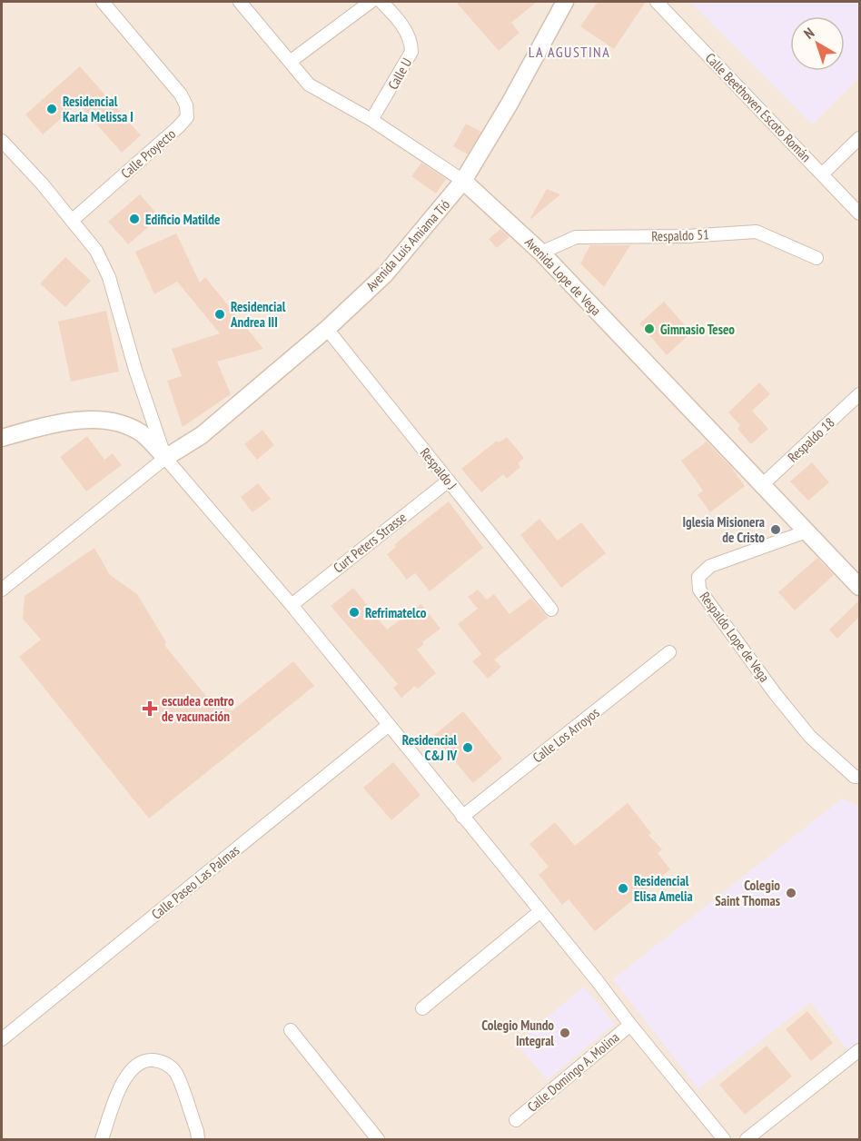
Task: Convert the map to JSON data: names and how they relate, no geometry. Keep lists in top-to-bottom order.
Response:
{
  "streets": {
    "main road": ["Avenida Luis Amiama Tió", "Avenida Lope de Vega"],
    "street": [
      "Calle U",
      "Calle Beethoven Escoto Román",
      "Calle Proyecto",
      "Respaldo 51",
      "Respaldo 18",
      "Respaldo J",
      "Curt Peters Strasse",
      "Respaldo Lope de Vega",
      "Calle Los Arroyos",
      "Calle Paseo Las Palmas",
      "Calle Domingo A. Molina"
    ]
  },
  "crossings": [
    ["Calle U", "Avenida Lope de Vega"],
    ["Respaldo 51", "Avenida Lope de Vega"],
    ["Avenida Luis Amiama Tió", "Avenida Lope de Vega"],
    ["Avenida Luis Amiama Tió", "Respaldo J"],
    ["Avenida Lope de Vega", "Respaldo 18"],
    ["Avenida Lope de Vega", "Respaldo Lope de Vega"],
    ["Respaldo J", "Curt Peters Strasse"]
  ],
  "districts": ["LA AGUSTINA"],
  "places": {
    "other": [
      "Residencial Karla Melissa I",
      "Edificio Matilde",
      "Residencial Andrea III",
      "Gimnasio Teseo",
      "Iglesia Misionera de Cristo",
      "Refrimatelco",
      "Residencial C&J IV",
      "Residencial Elisa Amelia",
      "Colegio Saint Thomas",
      "Colegio Mundo Integral"
    ],
    "health": ["escudea centro de vacunación"]
  },
  "north": "top left"
}
